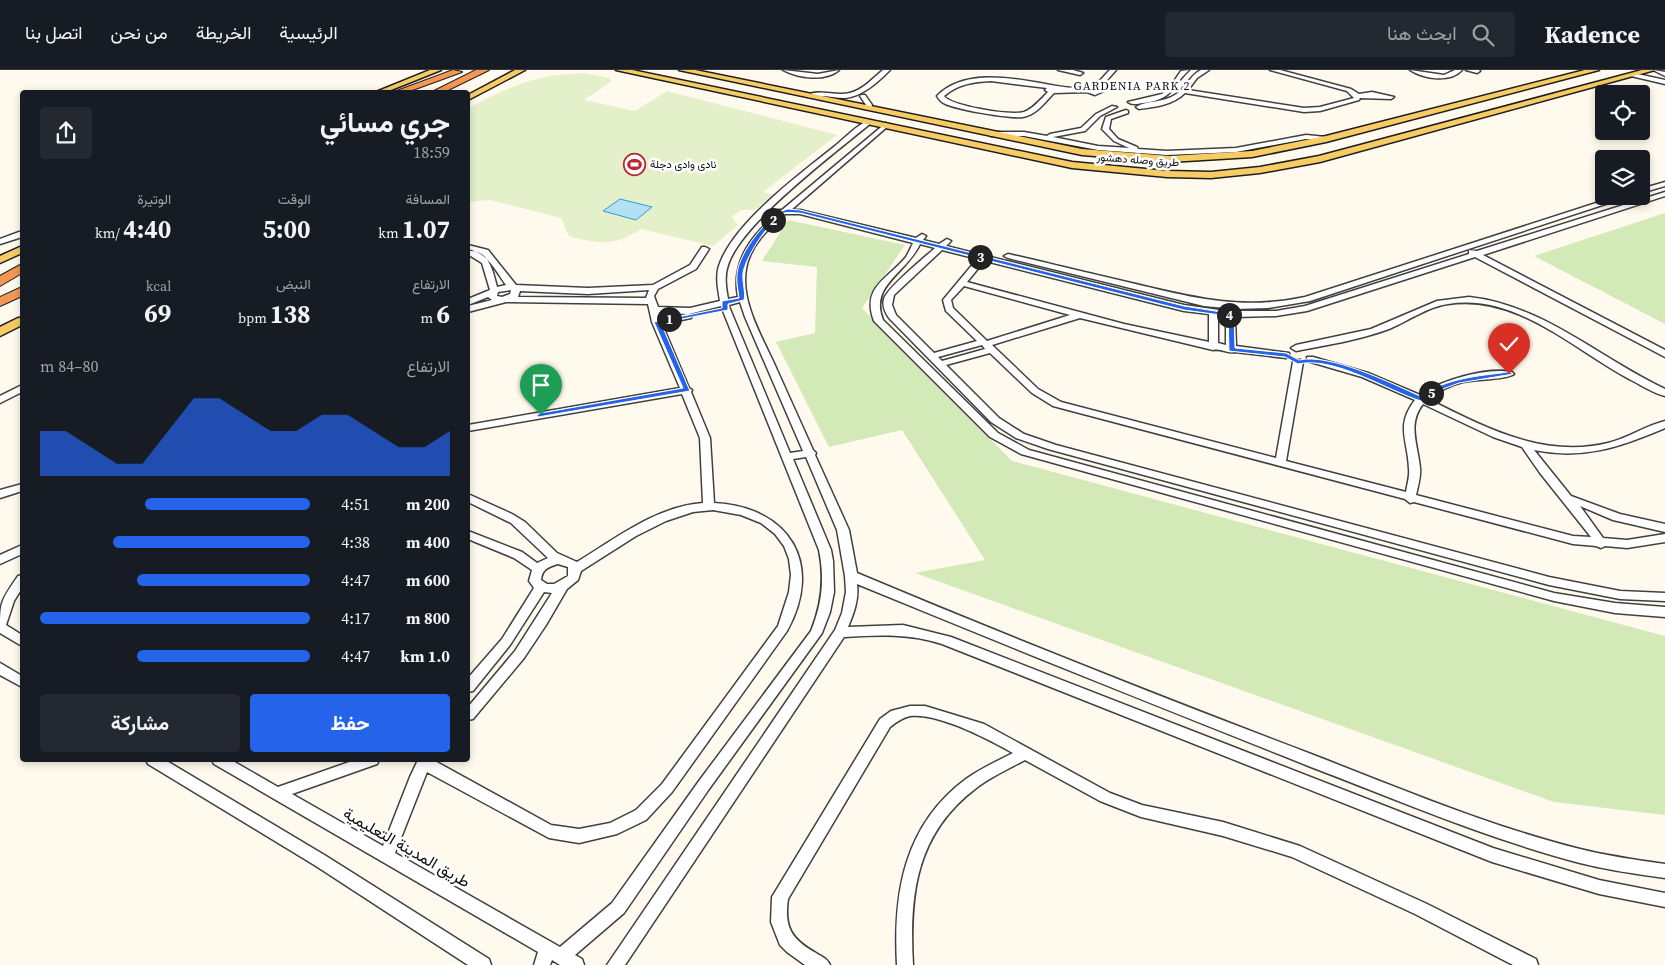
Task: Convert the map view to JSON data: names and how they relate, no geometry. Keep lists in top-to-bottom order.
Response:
{
  "streets": {
    "main road": ["طريق وصله دهشور"],
    "street": ["طريق المدينة التعليمية"]
  },
  "districts": ["GARDENIA PARK 2"],
  "places": {
    "sports": ["نادى وادى دجلة"]
  },
  "page": {
    "header": "Kadence",
    "search": "ابحث هنا",
    "nav": [
      "الرئيسية",
      "الخريطة",
      "من نحن",
      "اتصل بنا"
    ],
    "heading": ["جري مسائي", "18:59"],
    "stats": [
      ["المسافة", "1.07 km"],
      ["الوقت", "5:00"],
      ["الوتيرة", "4:40 /km"],
      ["الارتفاع", "6 m"],
      ["النبض", "138 bpm"],
      ["kcal", "69"]
    ],
    "pins": [
      "2",
      "3",
      "4",
      "1",
      "5"
    ],
    "chart": ["الارتفاع", "80–84 m"],
    "list": [
      {
        "name": "200 m",
        "note": "4:51"
      },
      {
        "name": "400 m",
        "note": "4:38"
      },
      {
        "name": "600 m",
        "note": "4:47"
      },
      {
        "name": "800 m",
        "note": "4:17"
      },
      {
        "name": "1.0 km",
        "note": "4:47"
      }
    ],
    "buttons": ["حفظ", "مشاركة"]
  }
}
